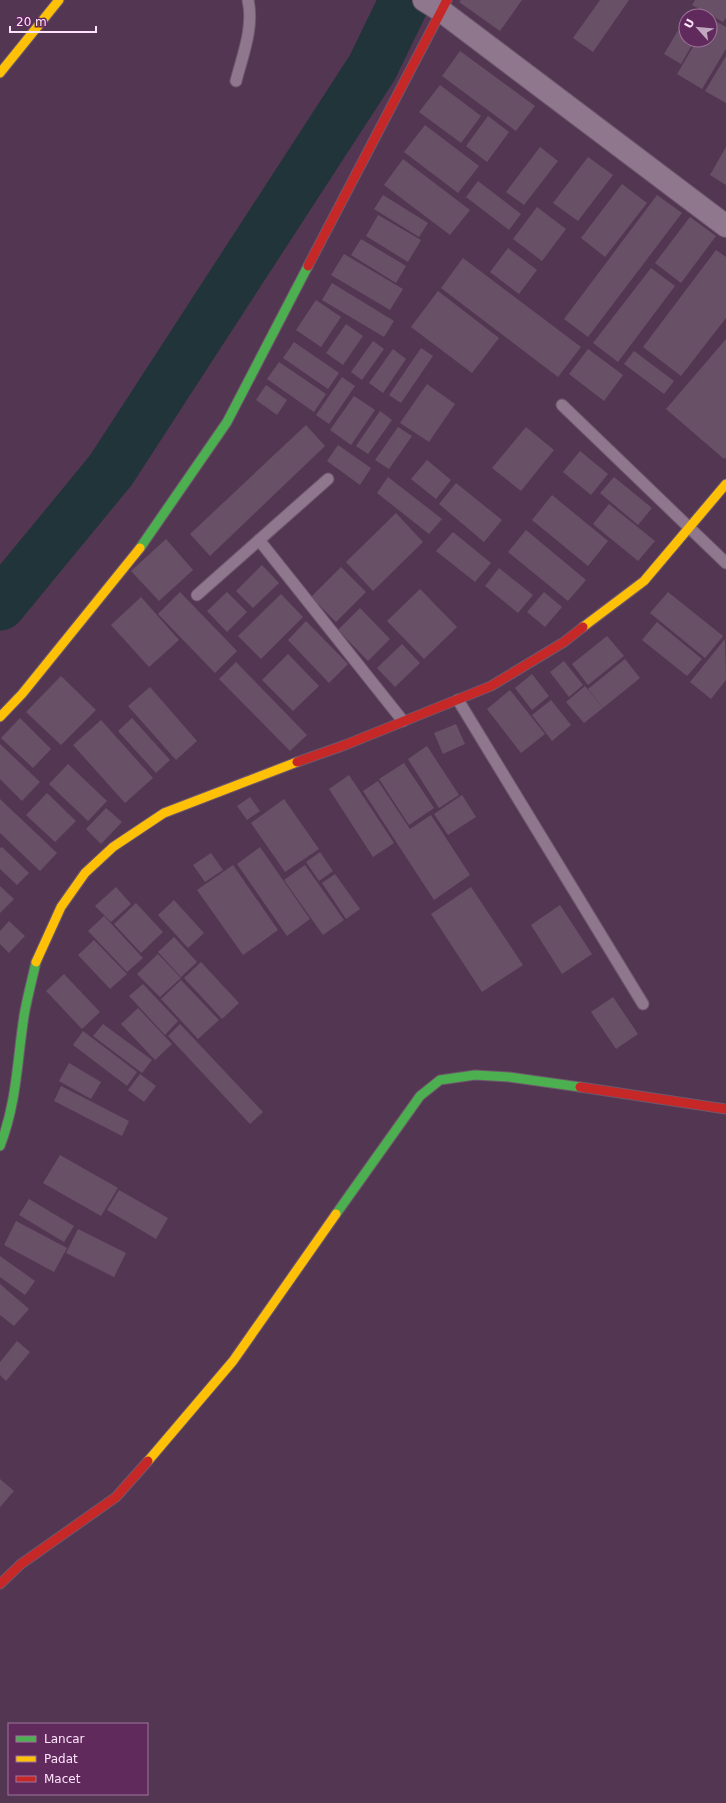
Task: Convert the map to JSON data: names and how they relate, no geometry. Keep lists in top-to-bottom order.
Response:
{
  "legend": ["Lancar", "Padat", "Macet"],
  "scale_bar": "20 m",
  "north": "top left"
}
